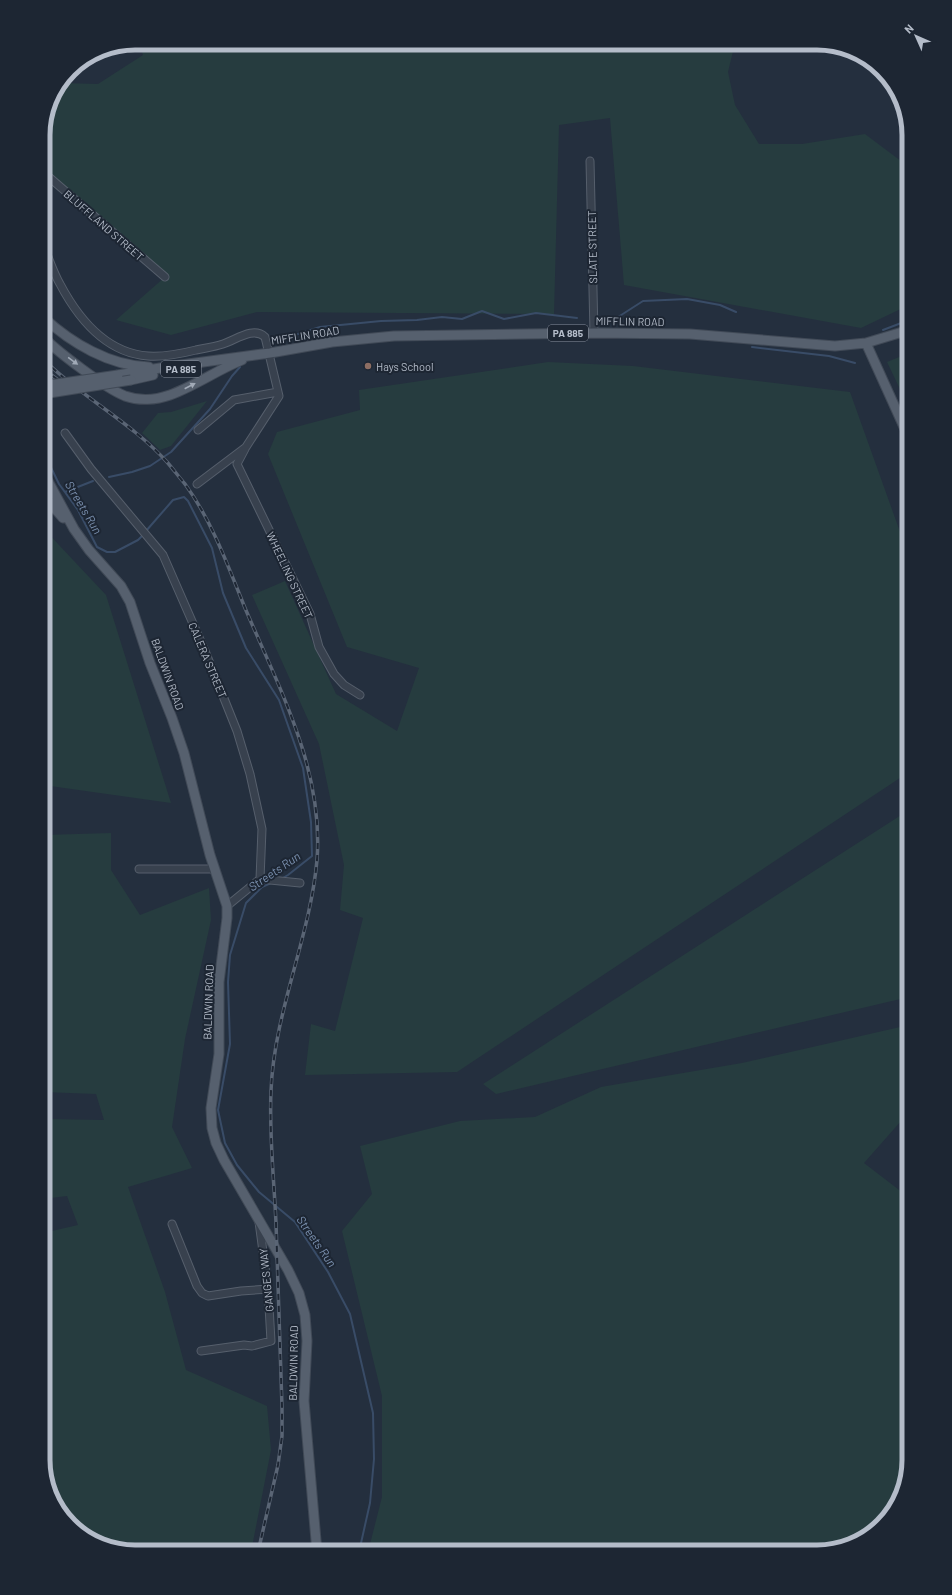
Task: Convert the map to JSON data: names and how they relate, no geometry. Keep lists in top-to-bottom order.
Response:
{
  "streets": {
    "main road": ["MIFFLIN ROAD", "PA 885", "BALDWIN ROAD"],
    "street": [
      "BLUFFLAND STREET",
      "SLATE STREET",
      "WHEELING STREET",
      "CALERA STREET",
      "GANGES WAY"
    ]
  },
  "crossings": [
    ["SLATE STREET", "MIFFLIN ROAD"],
    ["BALDWIN ROAD", "GANGES WAY"]
  ],
  "water": ["Streets Run"],
  "places": ["Hays School"],
  "north": "top left"
}
